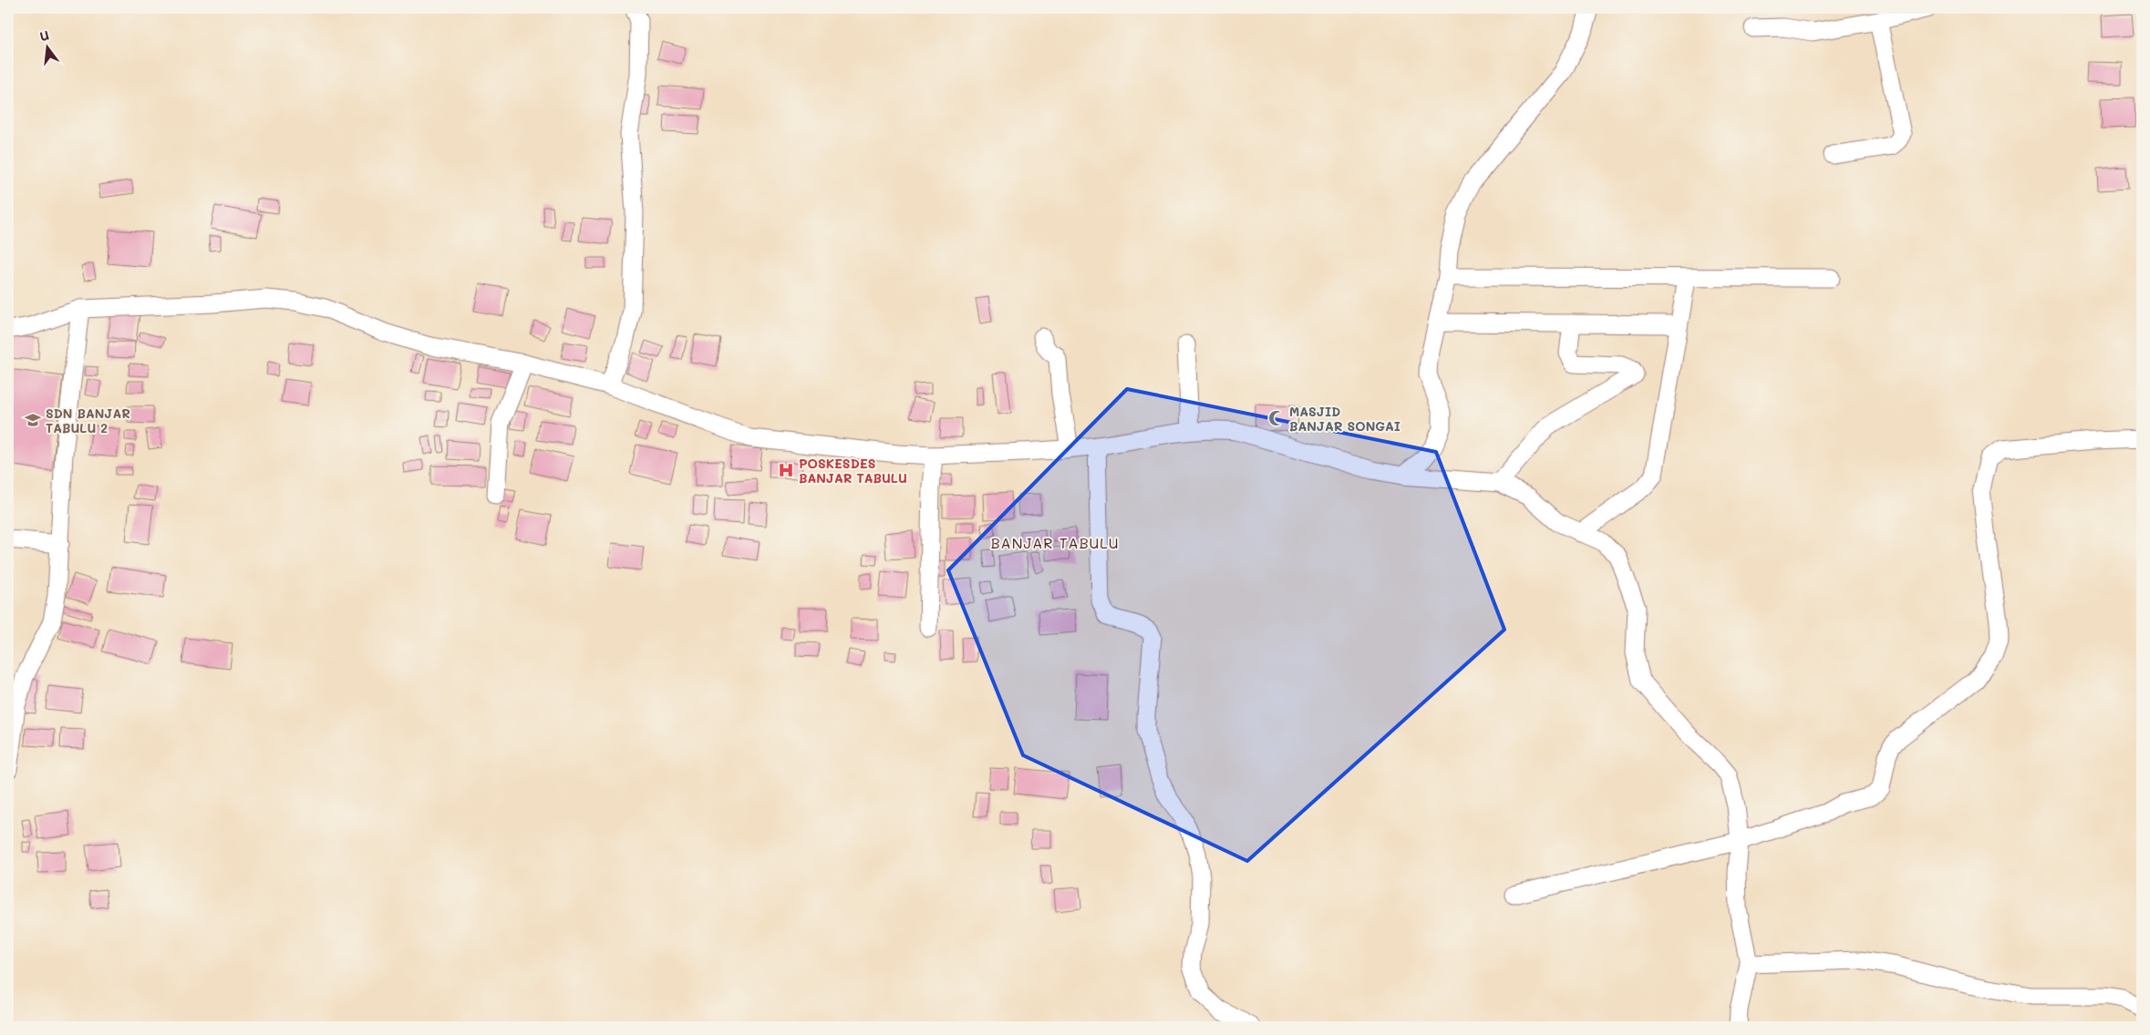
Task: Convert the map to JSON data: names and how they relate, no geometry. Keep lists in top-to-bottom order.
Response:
{
  "districts": ["BANJAR TABULU"],
  "places": {
    "mosque": ["MASJID BANJAR SONGAI"],
    "school or university": ["SDN BANJAR TABULU 2"],
    "hospital": ["POSKESDES BANJAR TABULU"]
  },
  "north": "top"
}
